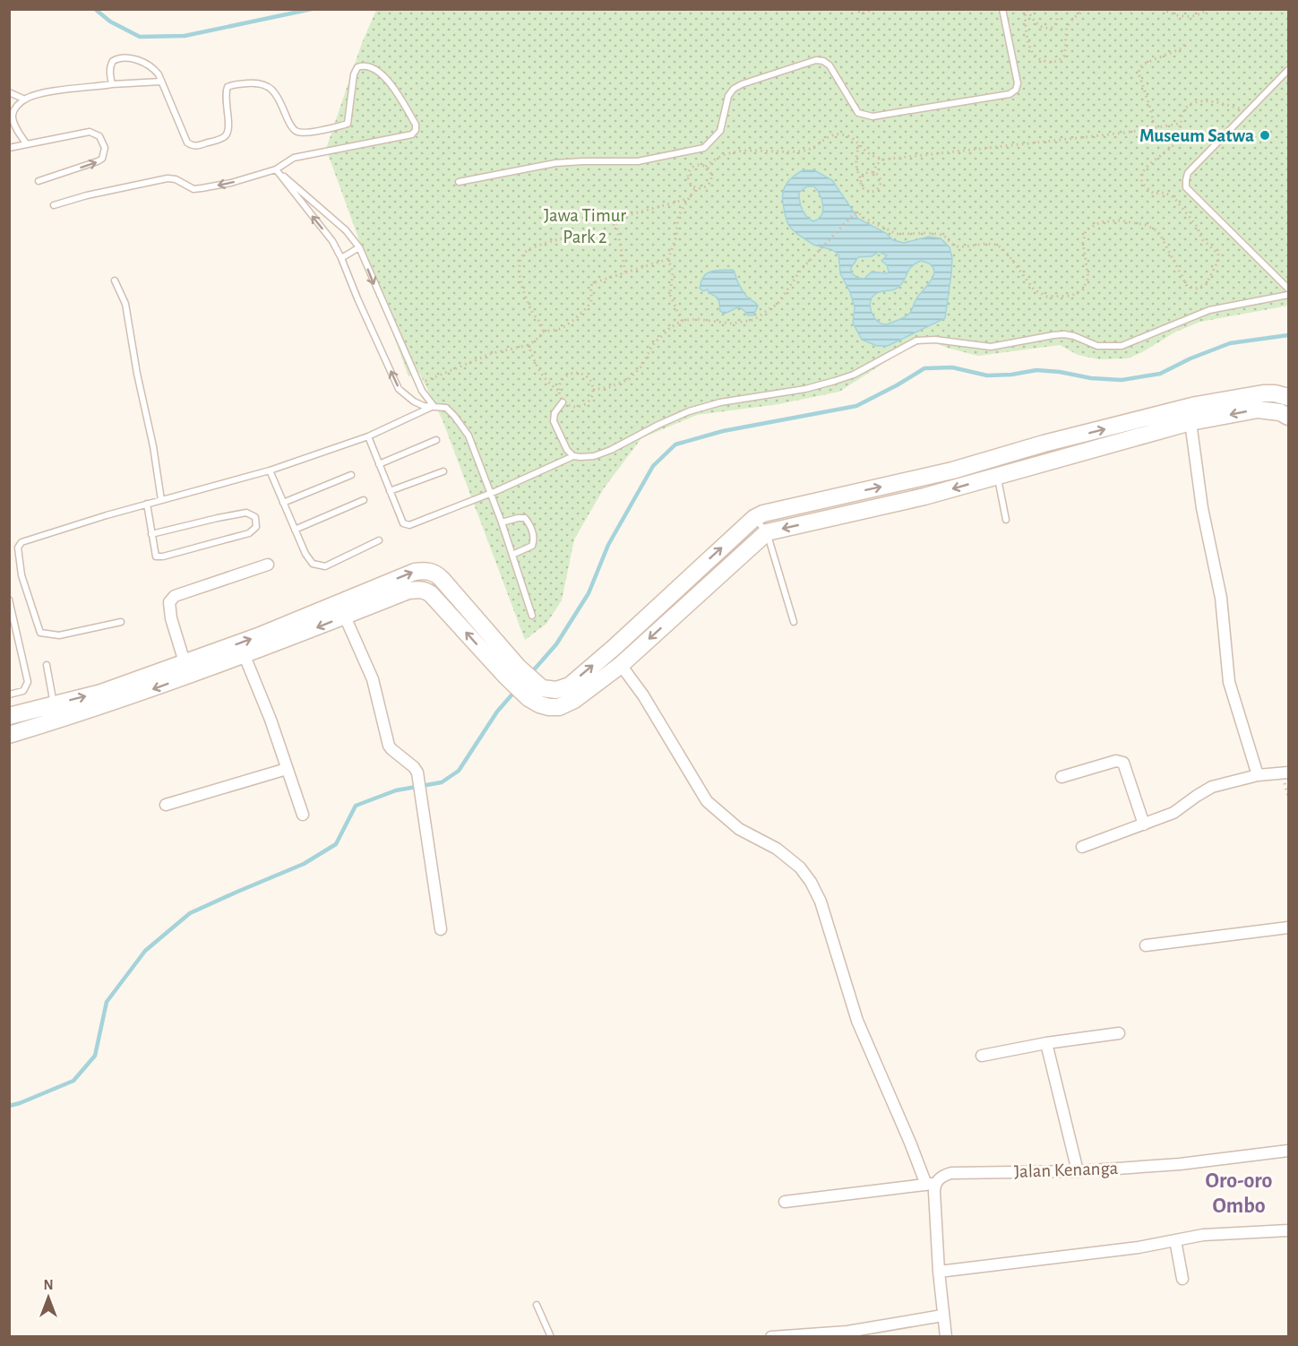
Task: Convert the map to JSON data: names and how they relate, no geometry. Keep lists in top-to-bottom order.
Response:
{
  "streets": {
    "street": ["Jalan Kenanga"]
  },
  "districts": ["Oro-oro Ombo"],
  "parks": ["Jawa Timur Park 2"],
  "places": ["Museum Satwa"],
  "north": "top"
}
